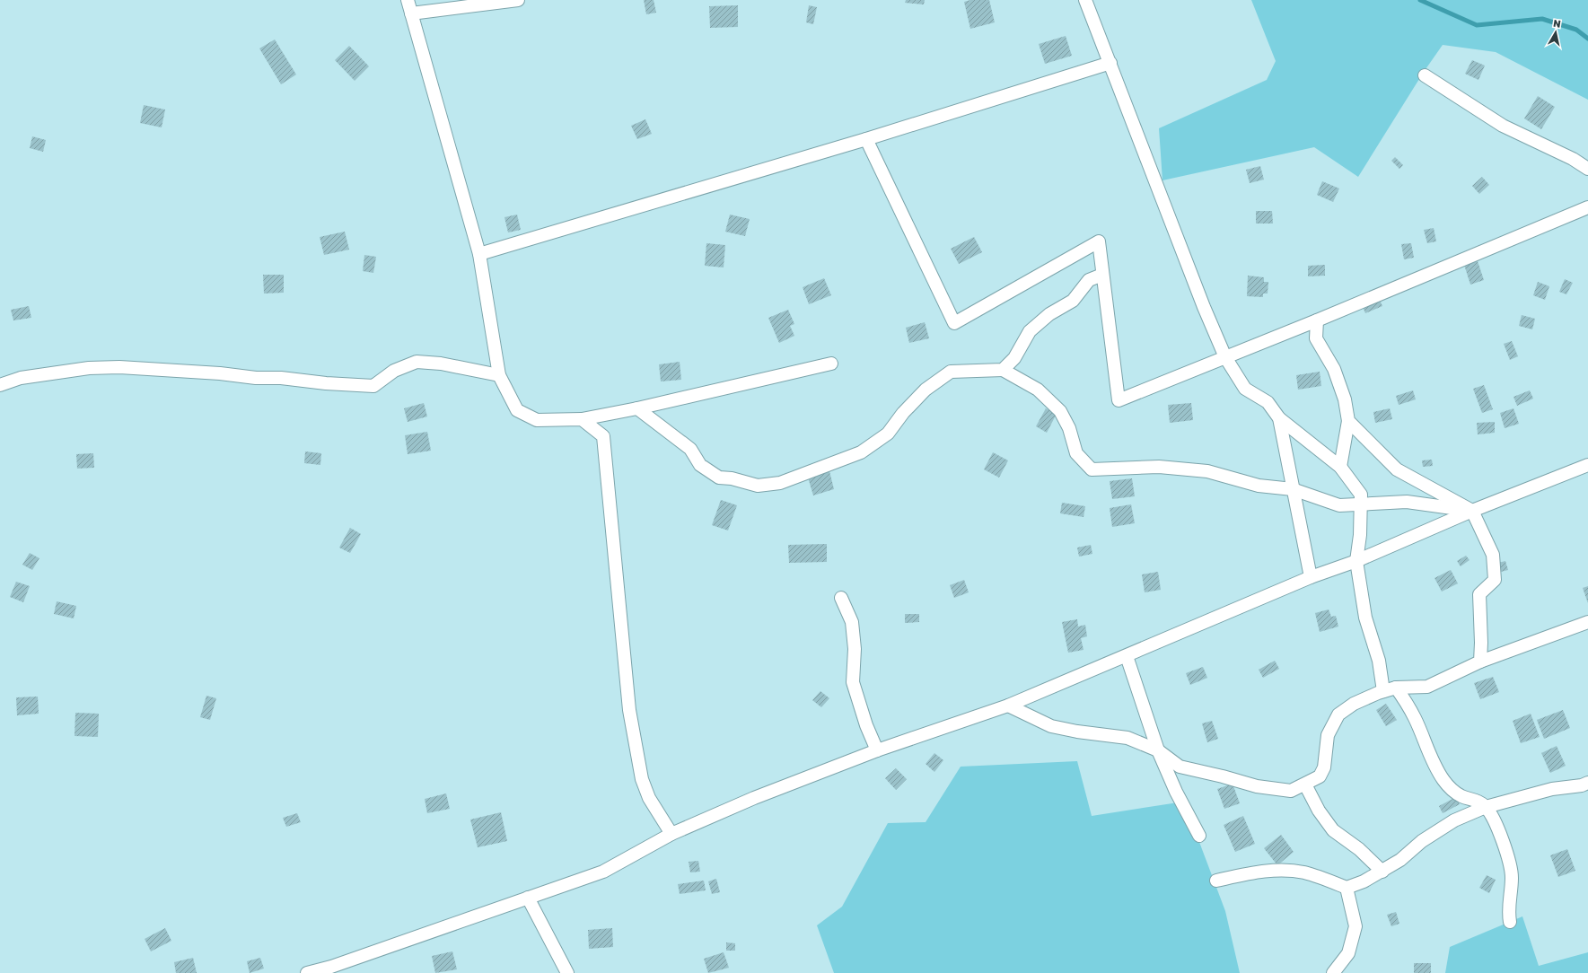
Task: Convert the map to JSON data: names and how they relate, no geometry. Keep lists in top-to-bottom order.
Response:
{
  "north": "top"
}
